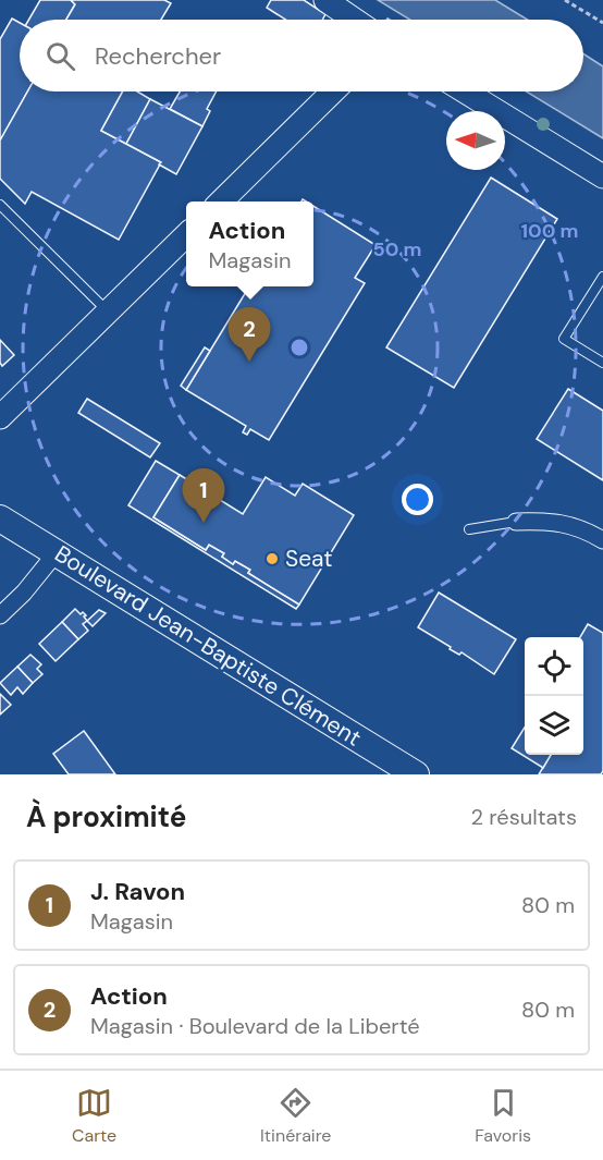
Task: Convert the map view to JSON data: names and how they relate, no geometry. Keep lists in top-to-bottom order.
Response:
{
  "streets": {
    "main road": ["Boulevard Jean-Baptiste Clément"]
  },
  "places": ["Seat"],
  "north": "left",
  "page": {
    "search": "Rechercher",
    "popup": ["Action", "Magasin"],
    "pins": ["2", "1"],
    "heading": ["À proximité", "2 résultats"],
    "list": [
      {
        "mark": "1",
        "name": "J. Ravon",
        "note": "Magasin",
        "value": "80 m"
      },
      {
        "mark": "2",
        "name": "Action",
        "note": "Magasin · Boulevard de la Liberté",
        "value": "80 m"
      }
    ],
    "nav": ["Carte", "Itinéraire", "Favoris"]
  },
  "rings": ["100 m", "50 m"]
}
